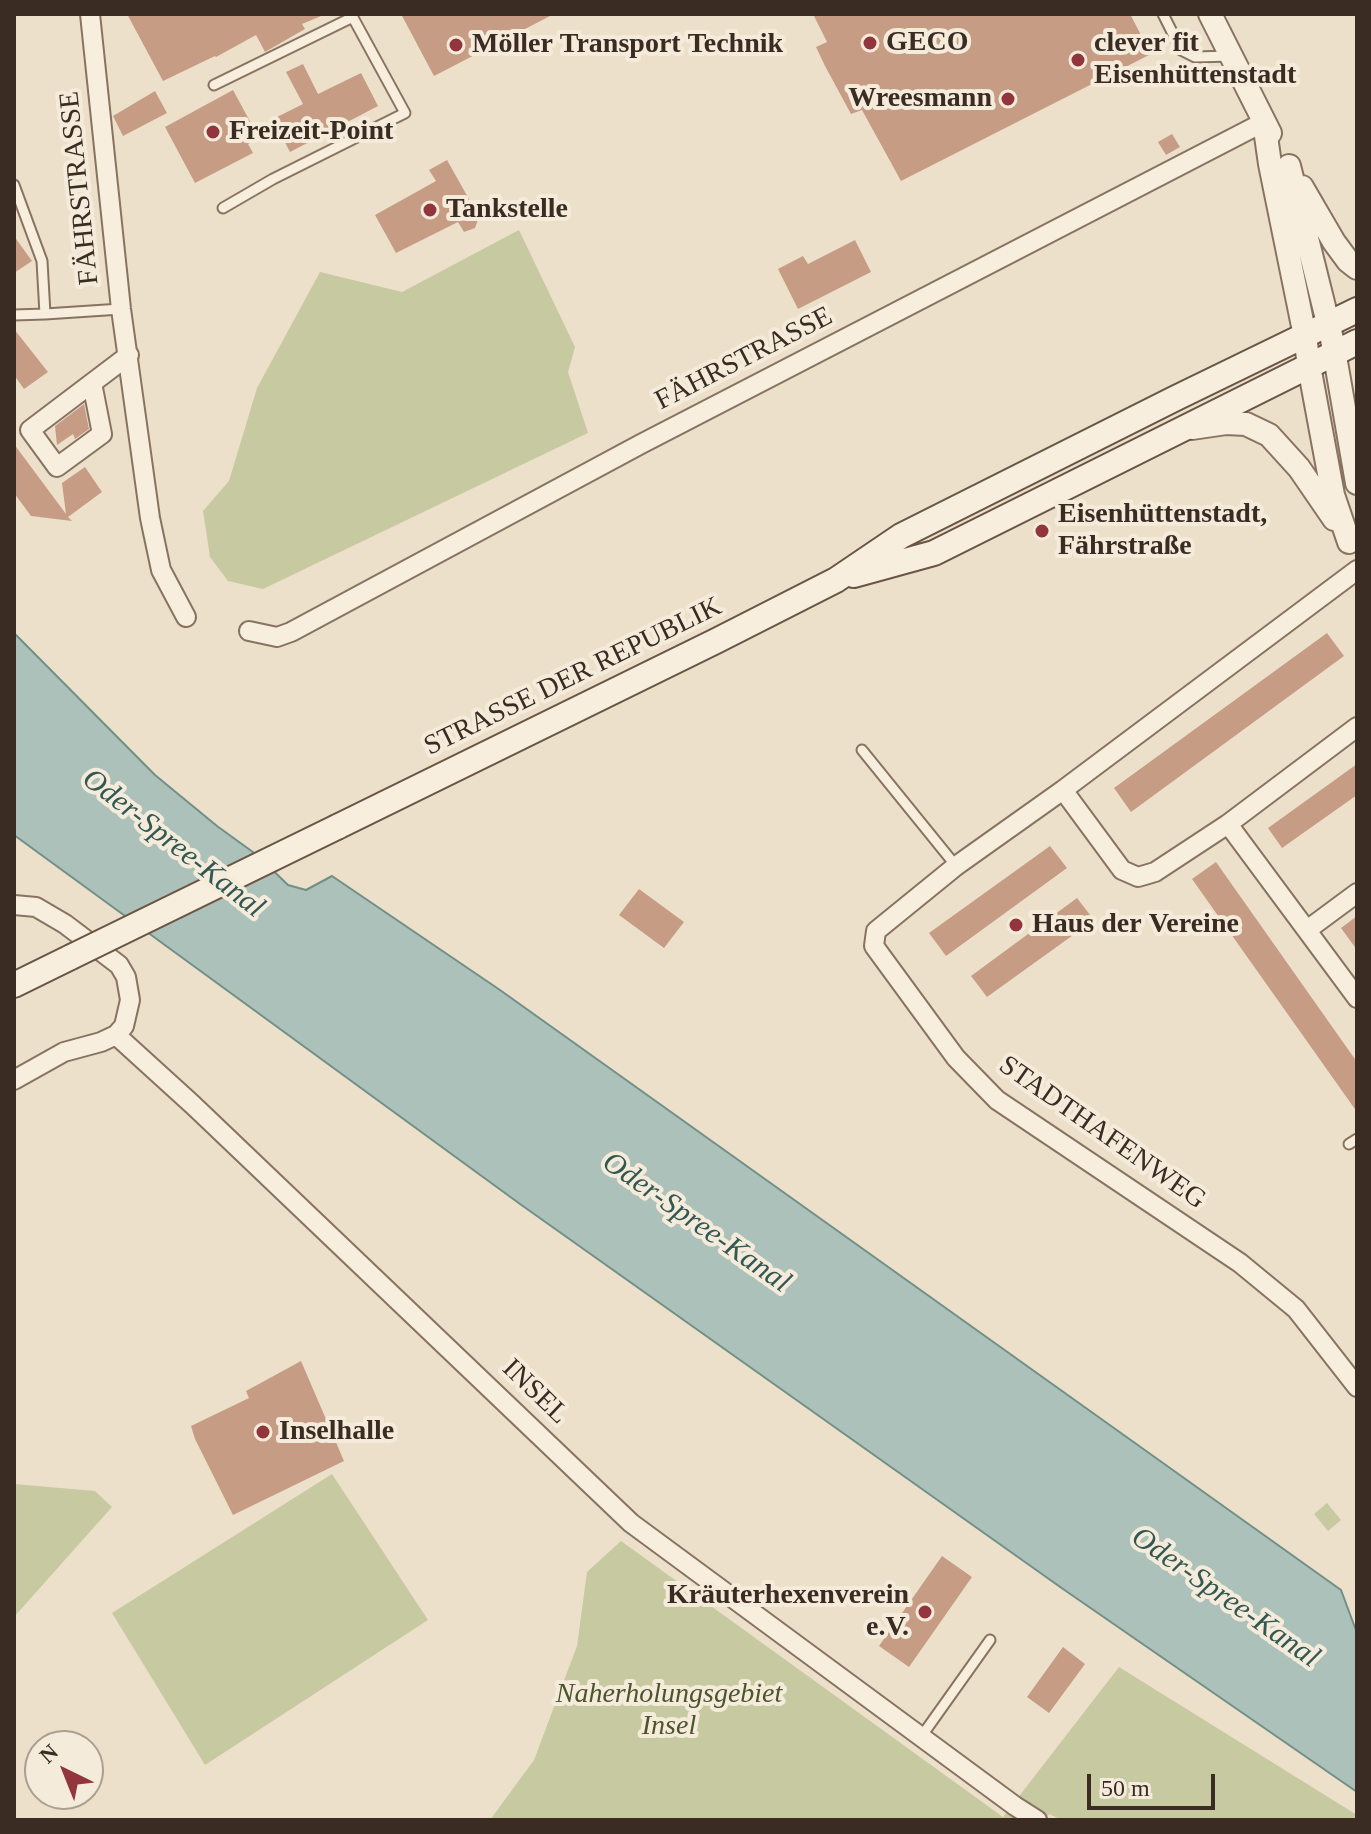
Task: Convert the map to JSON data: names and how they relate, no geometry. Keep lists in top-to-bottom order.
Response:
{
  "streets": {
    "main road": ["STRASSE DER REPUBLIK"],
    "street": ["FÄHRSTRASSE", "STADTHAFENWEG", "INSEL"]
  },
  "water": ["Oder-Spree-Kanal"],
  "parks": ["Naherholungsgebiet Insel"],
  "places": [
    "GECO",
    "Möller Transport Technik",
    "clever fit Eisenhüttenstadt",
    "Wreesmann",
    "Freizeit-Point",
    "Tankstelle",
    "Eisenhüttenstadt, Fährstraße",
    "Haus der Vereine",
    "Inselhalle",
    "Kräuterhexenverein e.V."
  ],
  "scale_bar": "50 m",
  "north": "top left"
}
